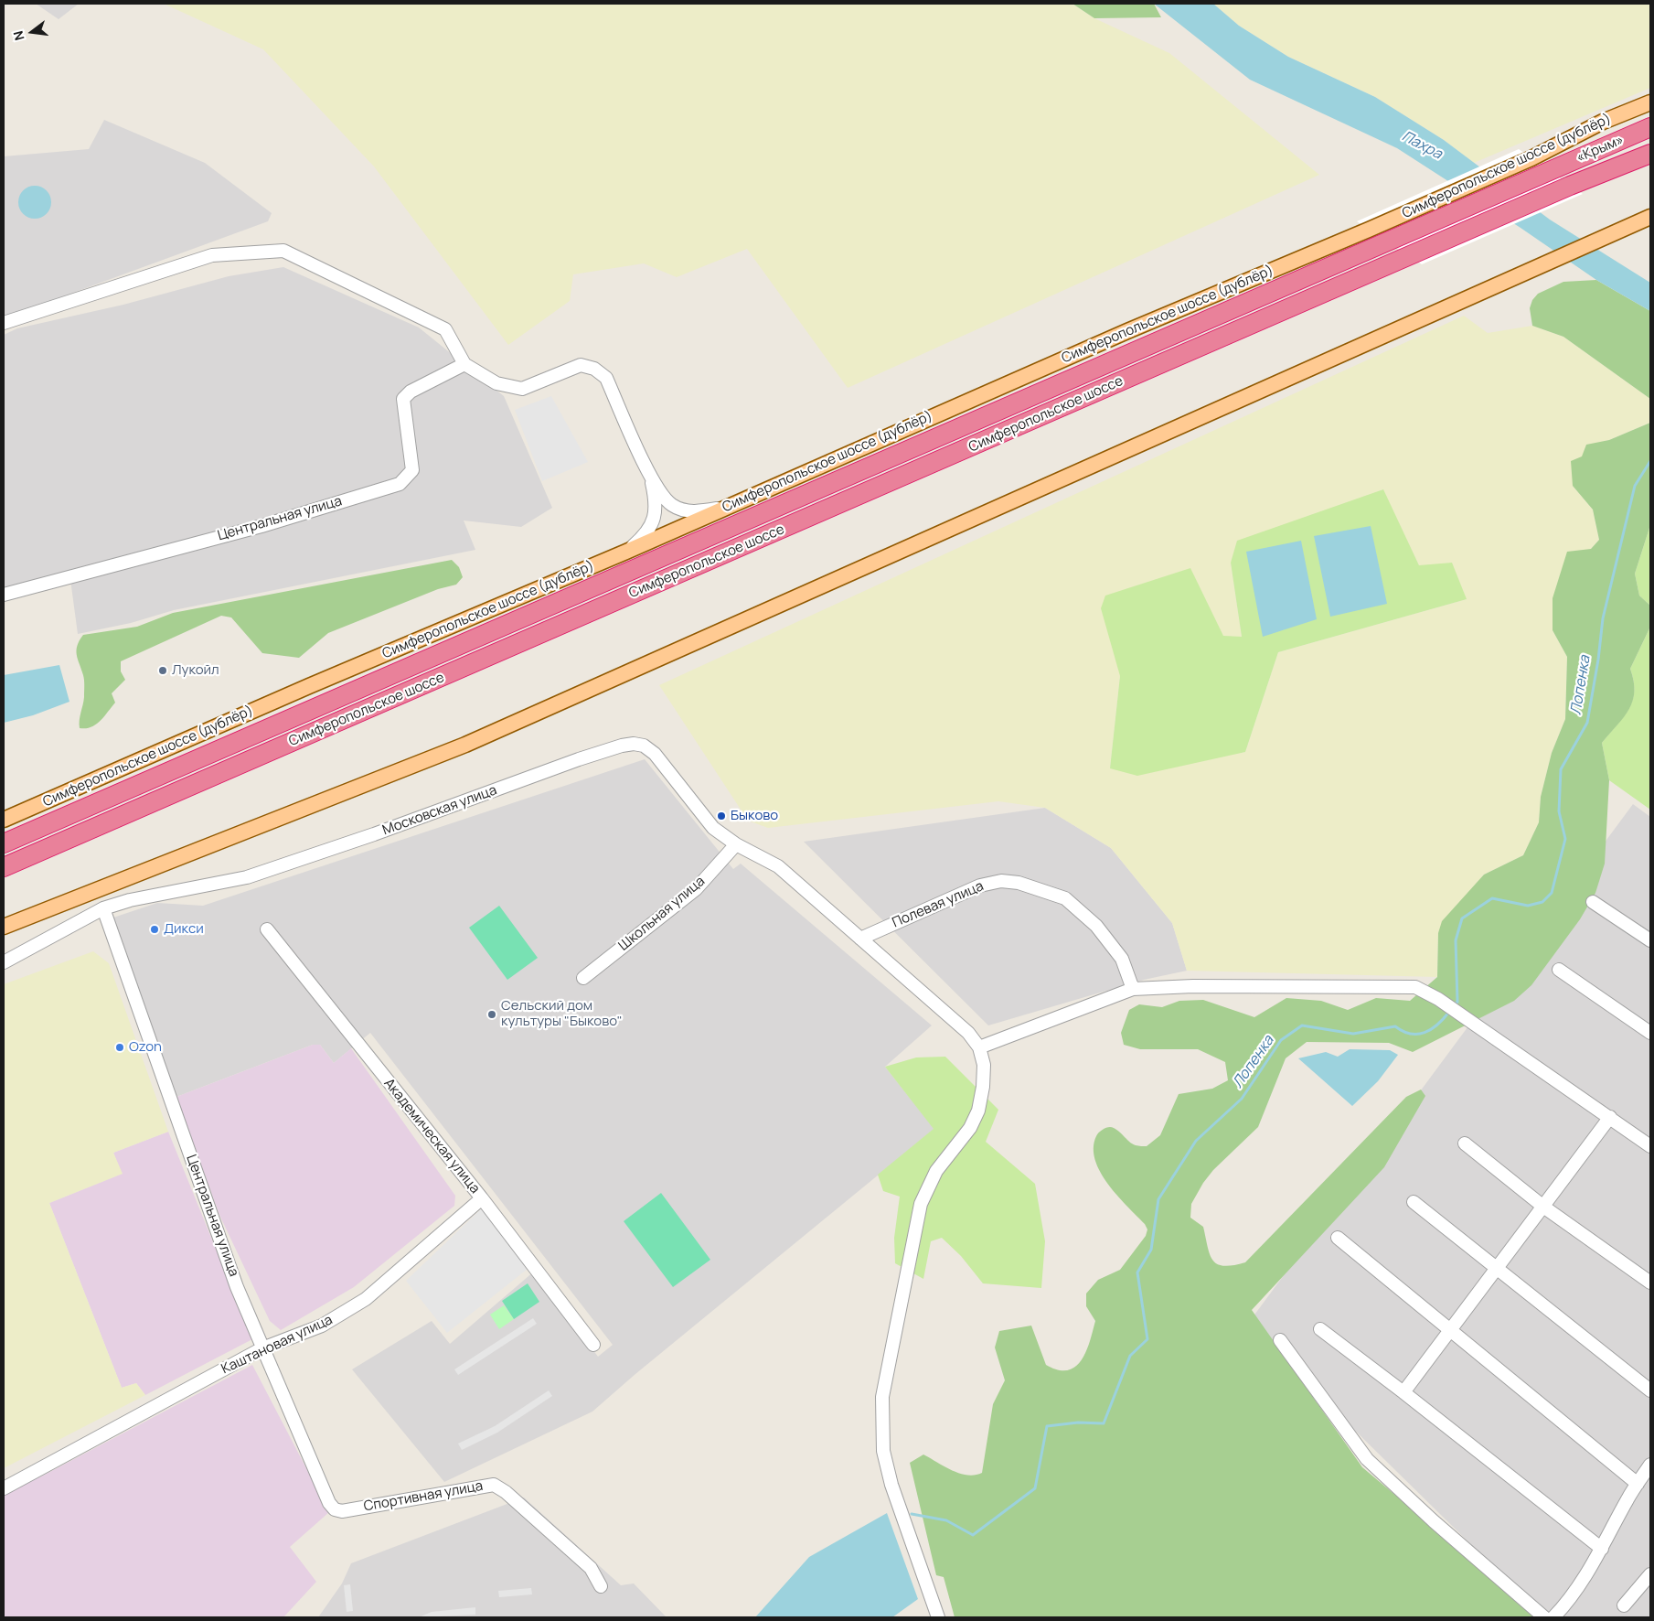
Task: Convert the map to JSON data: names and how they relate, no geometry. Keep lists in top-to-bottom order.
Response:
{
  "streets": {
    "highway": ["«Крым»", "Симферопольское шоссе"],
    "main road": ["Симферопольское шоссе (дублёр)"],
    "street": [
      "Центральная улица",
      "Московская улица",
      "Полевая улица",
      "Школьная улица",
      "Академическая улица",
      "Каштановая улица",
      "Спортивная улица"
    ]
  },
  "crossings": [
    ["«Крым»", "Симферопольское шоссе"],
    ["Центральная улица", "Московская улица"],
    ["Центральная улица", "Каштановая улица"],
    ["Центральная улица", "Спортивная улица"],
    ["Московская улица", "Полевая улица"],
    ["Московская улица", "Школьная улица"],
    ["Академическая улица", "Каштановая улица"]
  ],
  "water": ["Пахра", "Лопенка"],
  "places": [
    "Лукойл",
    "Быково",
    "Дикси",
    "Сельский дом культуры \"Быково\"",
    "Ozon"
  ],
  "north": "left"
}
